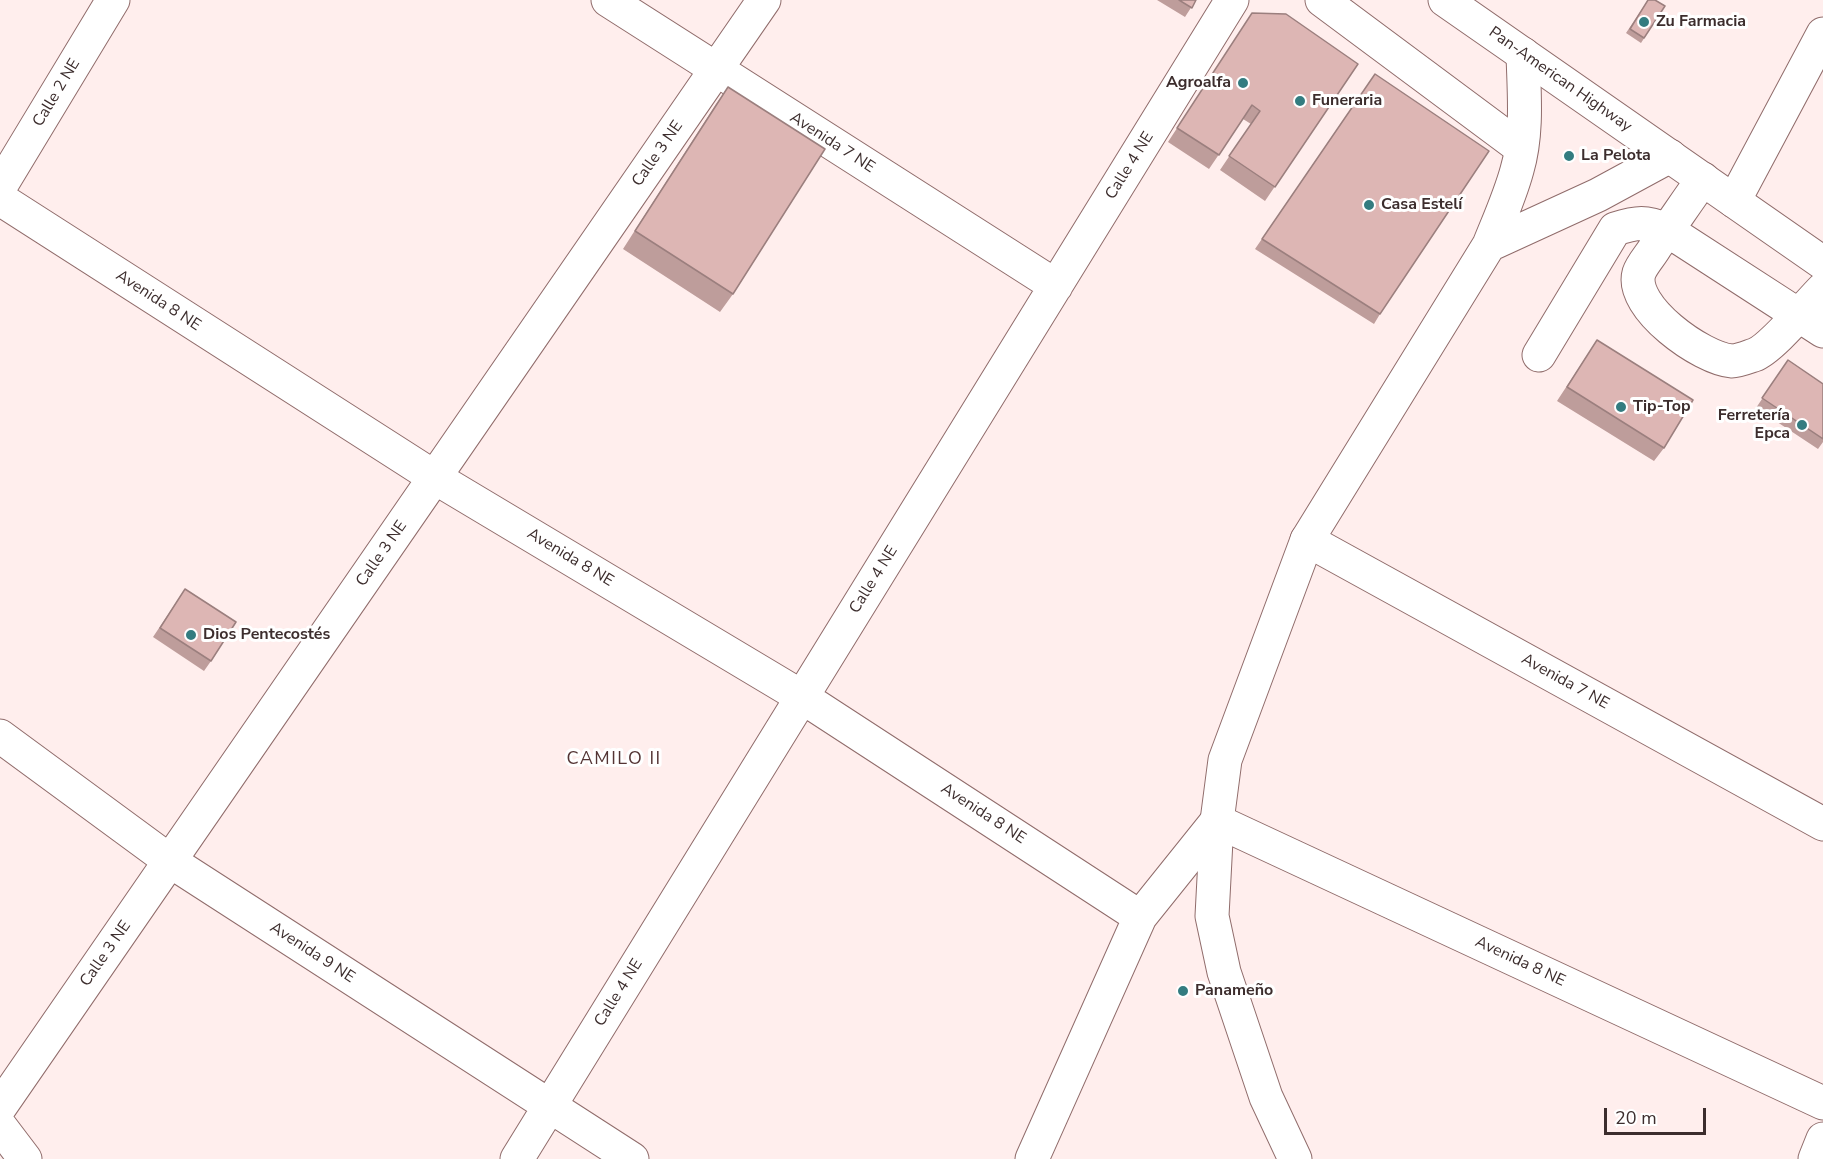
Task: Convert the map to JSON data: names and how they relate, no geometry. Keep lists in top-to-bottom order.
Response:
{
  "streets": {
    "main road": [
      "Pan-American Highway",
      "Calle 2 NE",
      "Avenida 7 NE",
      "Calle 3 NE",
      "Calle 4 NE",
      "Avenida 8 NE",
      "Avenida 9 NE"
    ]
  },
  "crossings": [
    ["Avenida 7 NE", "Calle 3 NE"],
    ["Avenida 7 NE", "Calle 4 NE"],
    ["Calle 3 NE", "Avenida 8 NE"],
    ["Calle 3 NE", "Avenida 9 NE"],
    ["Calle 4 NE", "Avenida 8 NE"],
    ["Calle 4 NE", "Avenida 9 NE"]
  ],
  "districts": ["CAMILO II"],
  "places": [
    "Zu Farmacia",
    "Agroalfa",
    "Funeraria",
    "La Pelota",
    "Casa Estelí",
    "Tip-Top",
    "Ferretería Epca",
    "Dios Pentecostés",
    "Panameño"
  ],
  "scale_bar": "20 m"
}
